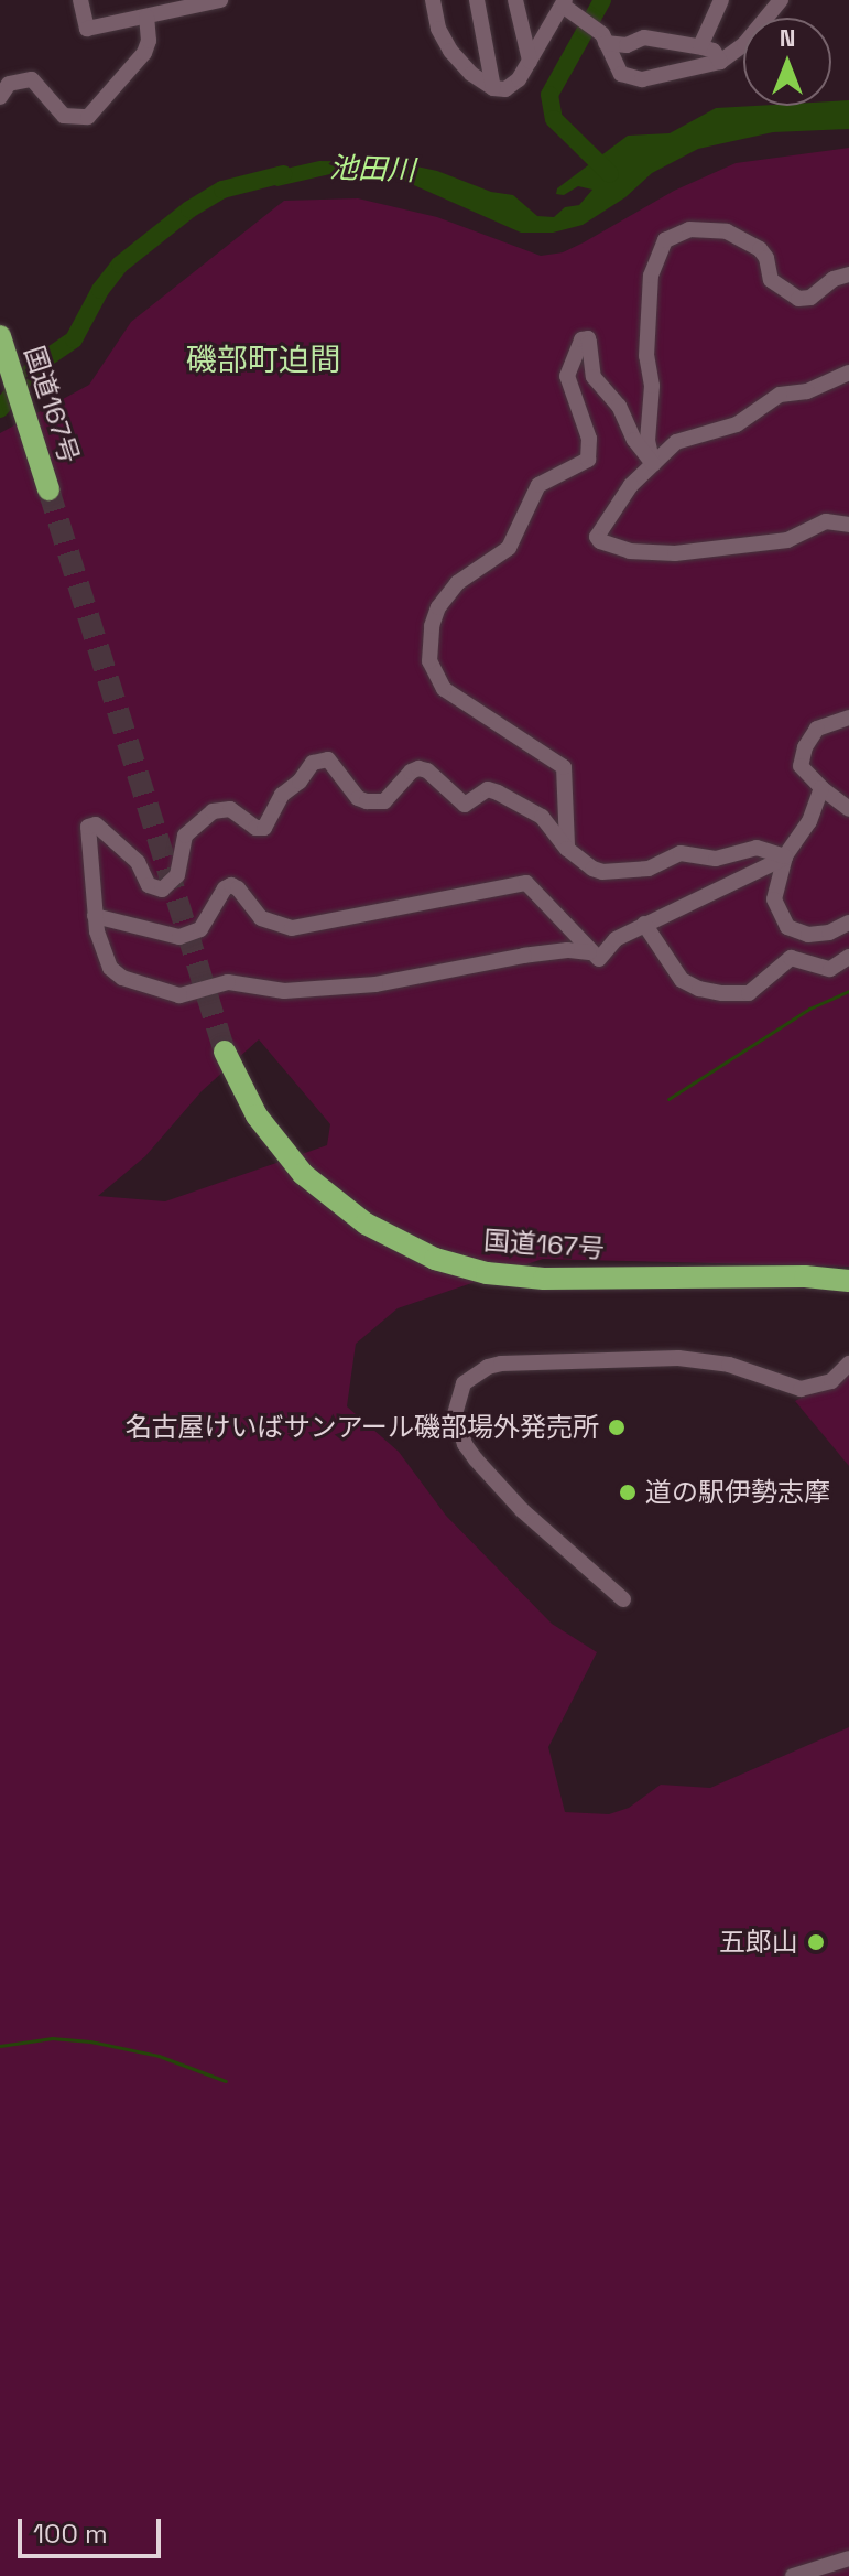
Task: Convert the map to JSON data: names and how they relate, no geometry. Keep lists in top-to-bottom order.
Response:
{
  "streets": {
    "highway": ["国道167号"]
  },
  "districts": ["磯部町迫間"],
  "water": ["池田川"],
  "places": ["名古屋けいばサンアール磯部場外発売所", "道の駅伊勢志摩", "五郎山"],
  "scale_bar": "100 m",
  "north": "top"
}
